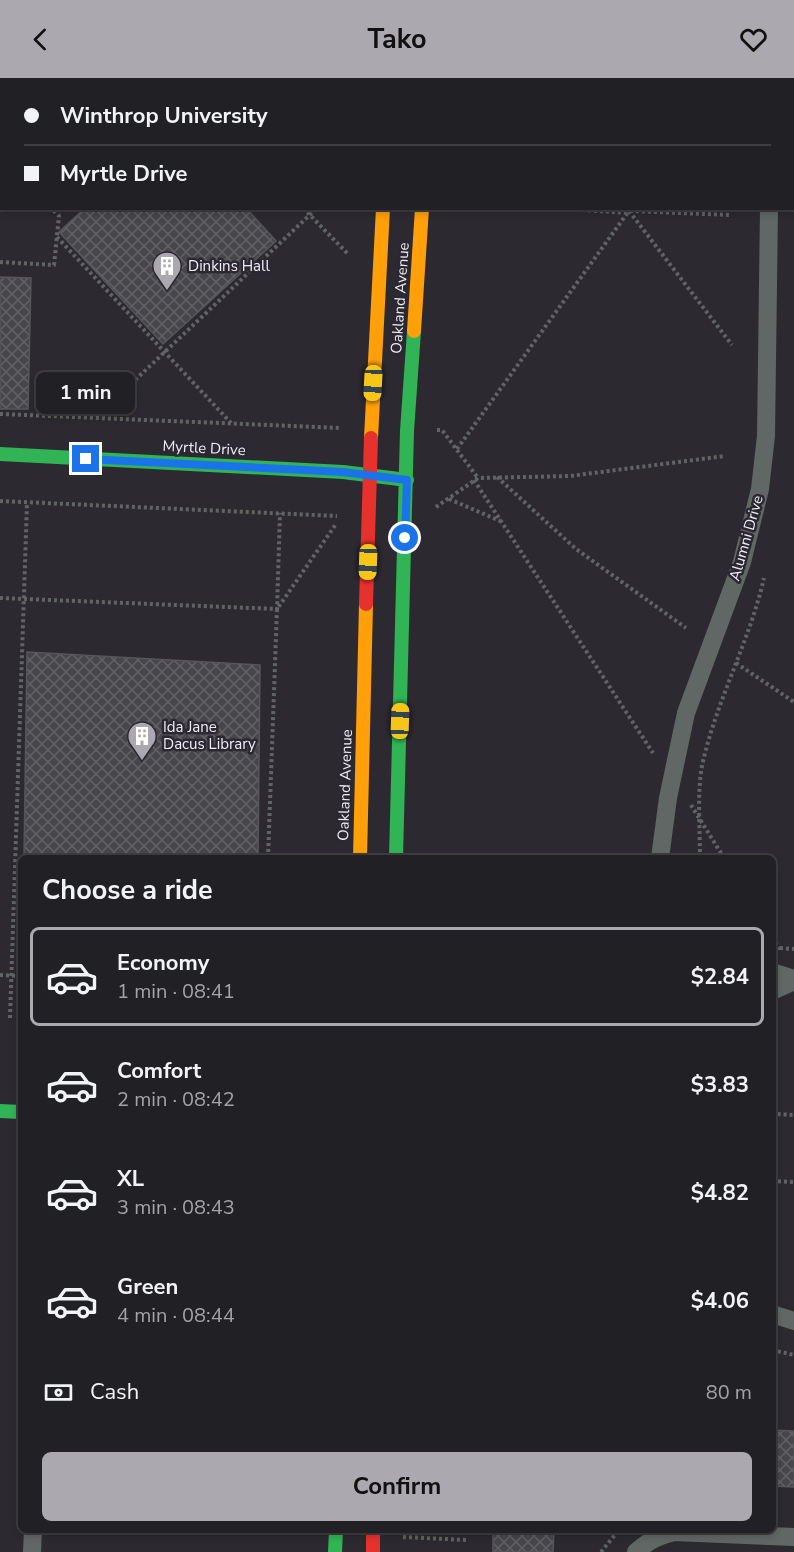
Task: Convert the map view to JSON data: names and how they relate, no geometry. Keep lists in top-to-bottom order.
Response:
{
  "streets": {
    "main road": ["Oakland Avenue", "Myrtle Drive"],
    "lane": ["Alumni Drive"]
  },
  "crossings": [
    ["Oakland Avenue", "Myrtle Drive"]
  ],
  "places": {
    "building": ["Dinkins Hall", "Ida Jane Dacus Library"]
  },
  "page": {
    "header": "Tako",
    "banner": ["Winthrop University", "Myrtle Drive"],
    "bubble": "1 min",
    "heading": "Choose a ride",
    "list": [
      {
        "name": "Economy",
        "note": "1 min · 08:41",
        "value": "$2.84"
      },
      {
        "name": "Comfort",
        "note": "2 min · 08:42",
        "value": "$3.83"
      },
      {
        "name": "XL",
        "note": "3 min · 08:43",
        "value": "$4.82"
      },
      {
        "name": "Green",
        "note": "4 min · 08:44",
        "value": "$4.06"
      }
    ],
    "pay": ["Cash", "80 m"],
    "buttons": "Confirm"
  }
}
